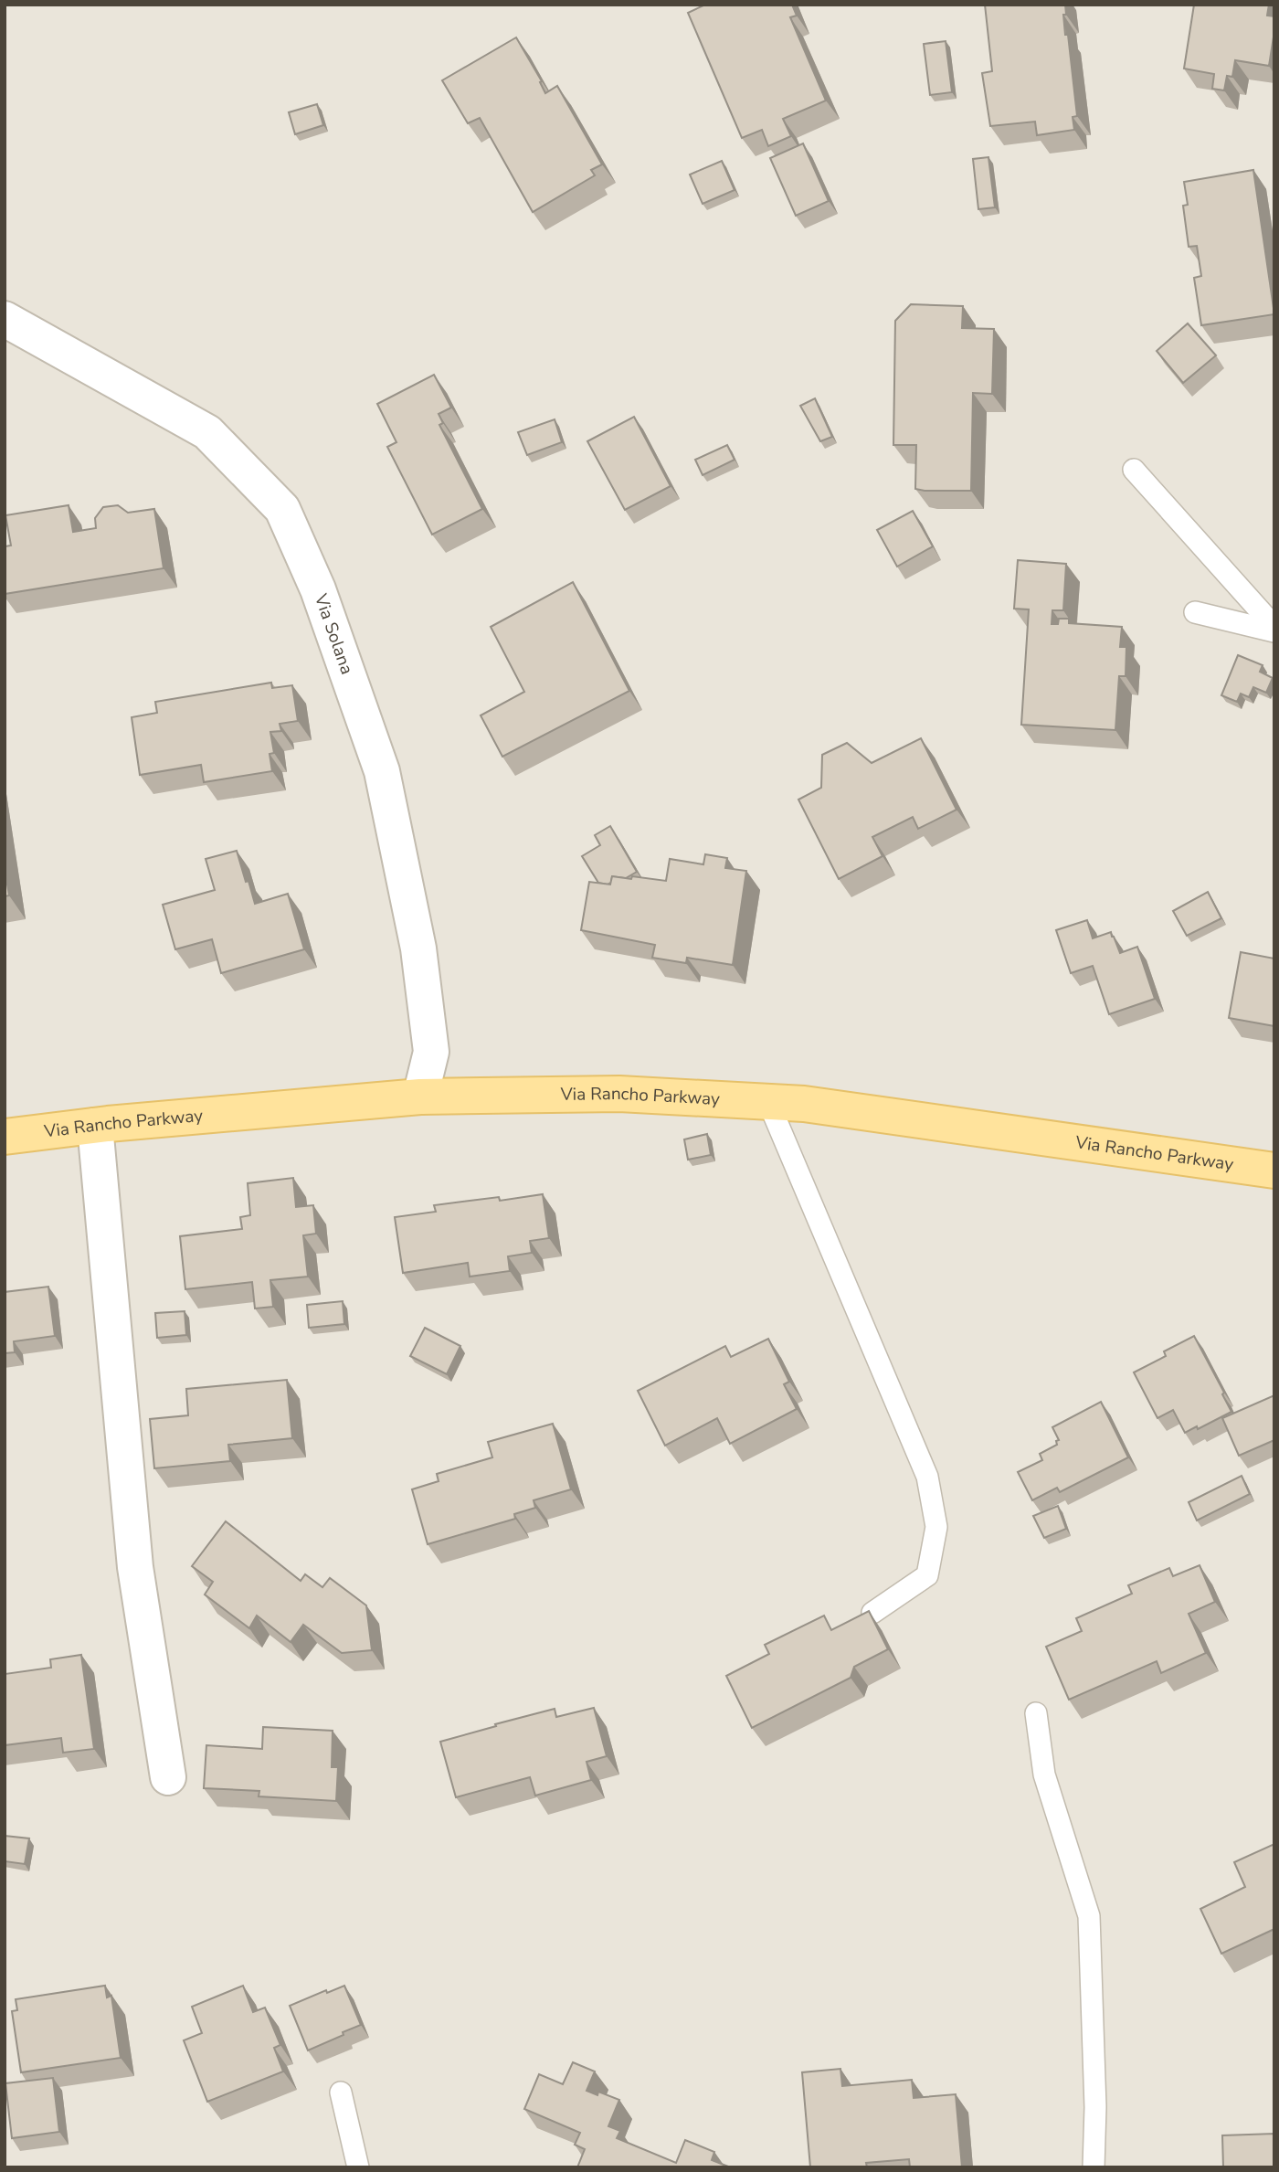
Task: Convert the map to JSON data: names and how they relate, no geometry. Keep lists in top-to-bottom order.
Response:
{
  "streets": {
    "main road": ["Via Rancho Parkway"],
    "street": ["Via Solana"]
  },
  "crossings": [
    ["Via Solana", "Via Rancho Parkway"]
  ]
}
